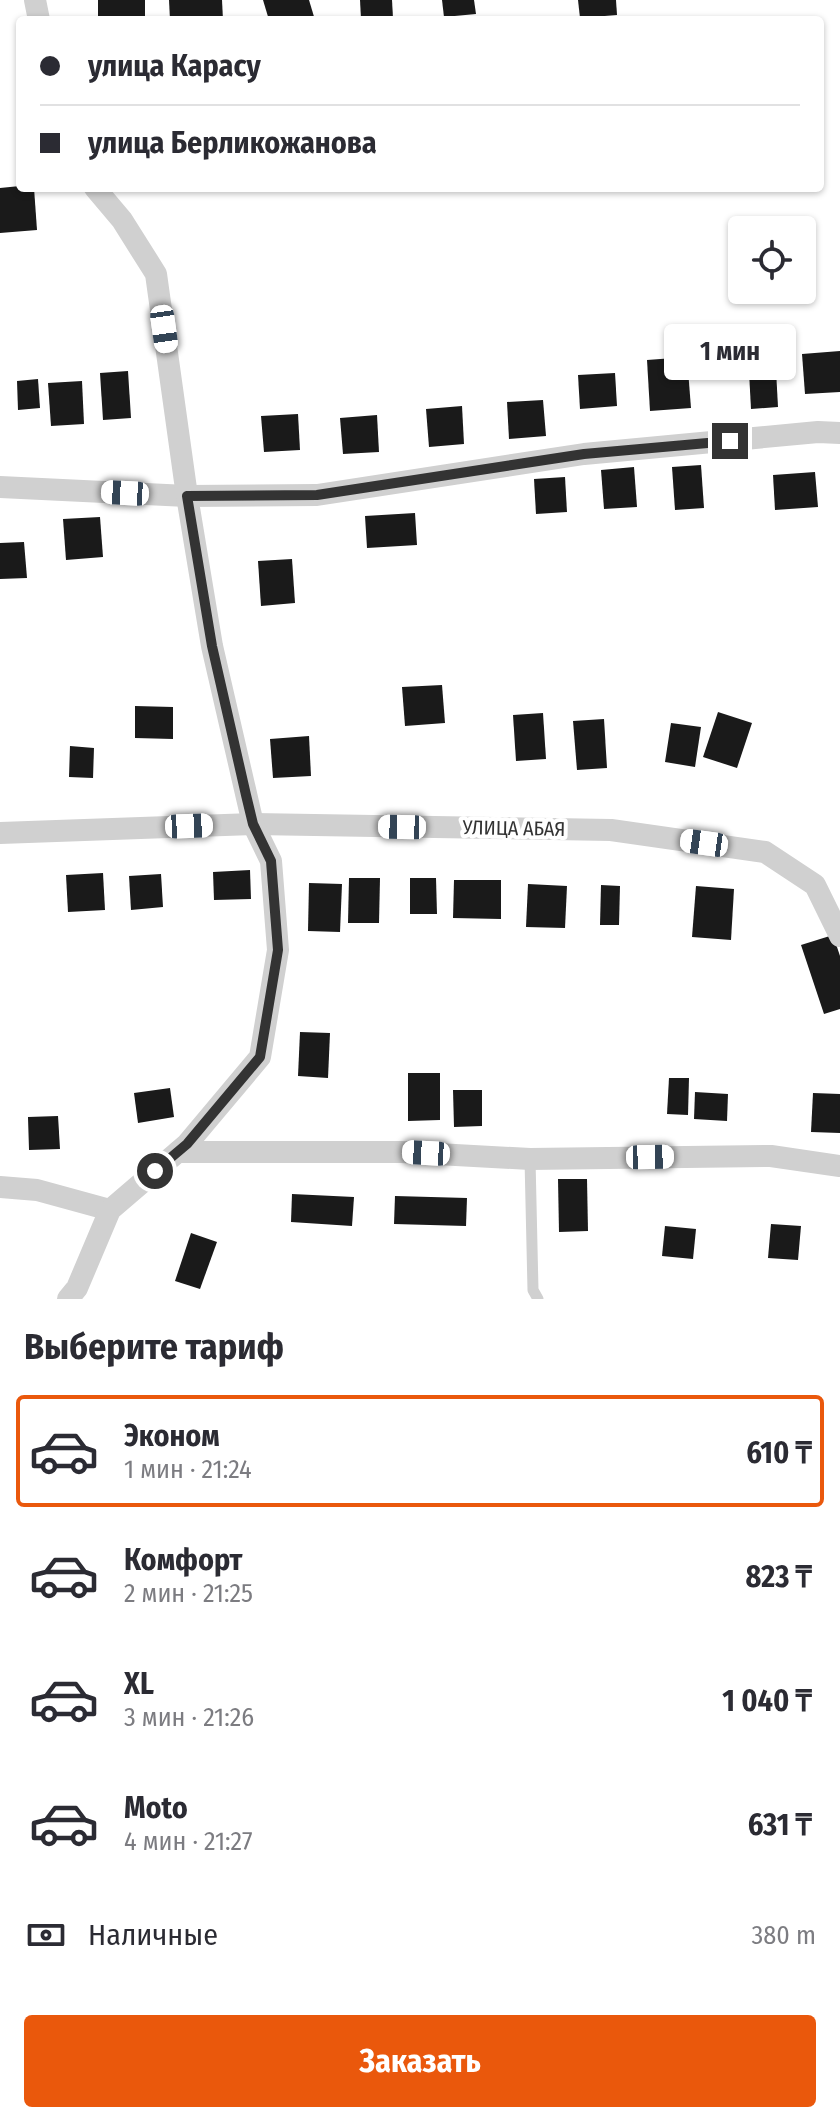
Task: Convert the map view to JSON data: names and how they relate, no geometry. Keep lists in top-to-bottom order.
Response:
{
  "streets": {
    "street": ["УЛИЦА АБАЯ"]
  },
  "page": {
    "banner": ["улица Карасу", "улица Берликожанова"],
    "bubble": "1 мин",
    "heading": "Выберите тариф",
    "list": [
      {
        "name": "Эконом",
        "note": "1 мин · 21:24",
        "value": "610 ₸"
      },
      {
        "name": "Комфорт",
        "note": "2 мин · 21:25",
        "value": "823 ₸"
      },
      {
        "name": "XL",
        "note": "3 мин · 21:26",
        "value": "1 040 ₸"
      },
      {
        "name": "Moto",
        "note": "4 мин · 21:27",
        "value": "631 ₸"
      }
    ],
    "pay": ["Наличные", "380 m"],
    "buttons": "Заказать"
  }
}
